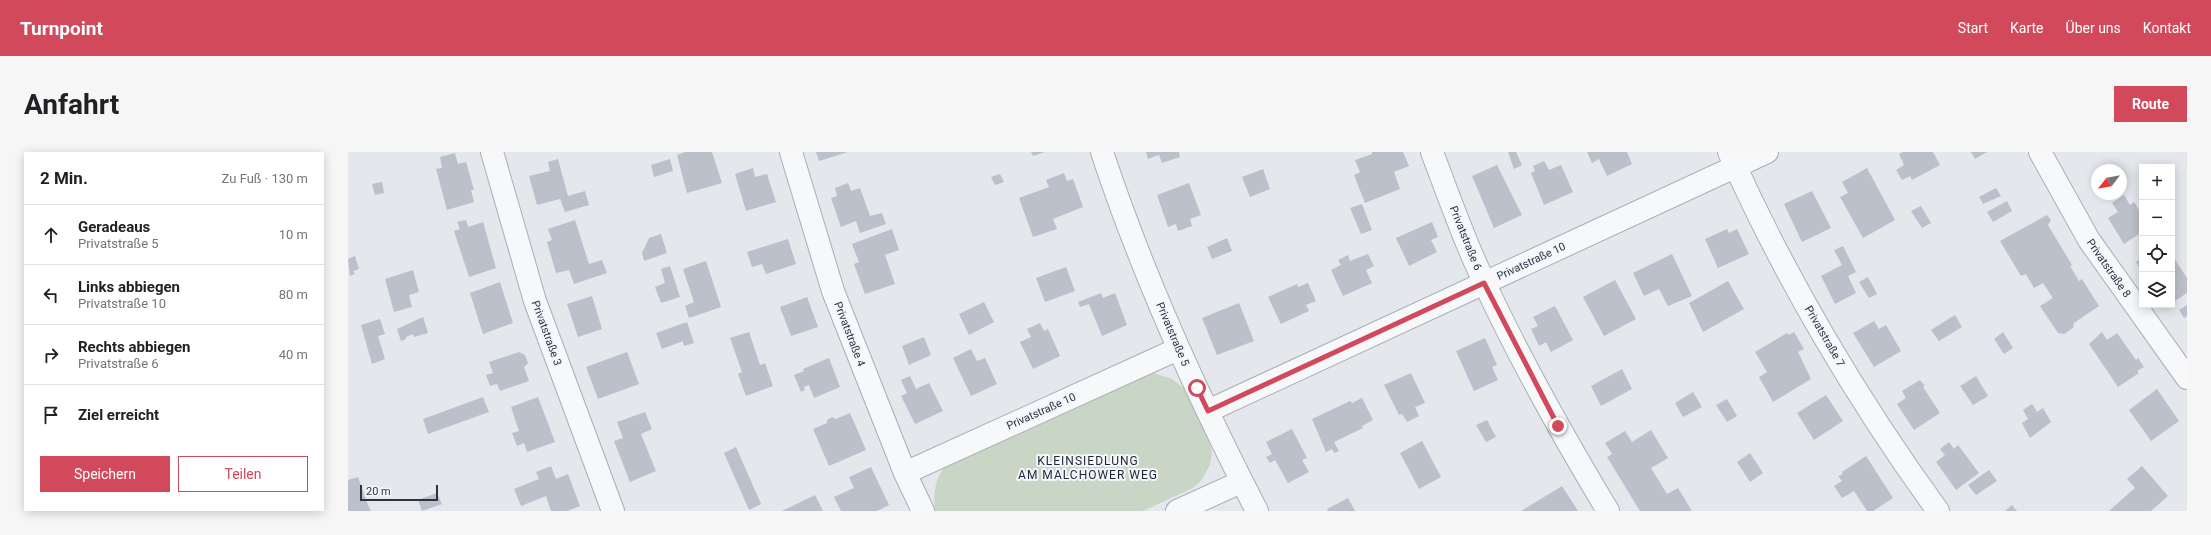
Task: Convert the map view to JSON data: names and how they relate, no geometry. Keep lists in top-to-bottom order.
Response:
{
  "streets": {
    "street": [
      "Privatstraße 6",
      "Privatstraße 10",
      "Privatstraße 8",
      "Privatstraße 3",
      "Privatstraße 4",
      "Privatstraße 5",
      "Privatstraße 7"
    ]
  },
  "crossings": [
    ["Privatstraße 6", "Privatstraße 10"],
    ["Privatstraße 10", "Privatstraße 4"],
    ["Privatstraße 10", "Privatstraße 5"],
    ["Privatstraße 10", "Privatstraße 7"]
  ],
  "districts": ["KLEINSIEDLUNG AM MALCHOWER WEG"],
  "scale_bar": "20 m",
  "north": "bottom left",
  "page": {
    "header": "Turnpoint",
    "nav": [
      "Start",
      "Karte",
      "Über uns",
      "Kontakt"
    ],
    "buttons": [
      "Route",
      ["Speichern", "Teilen"]
    ],
    "title": "Anfahrt",
    "heading": ["2 Min.", "Zu Fuß · 130 m"],
    "map_buttons": ["+", "−"],
    "list": [
      ["Geradeaus", "Privatstraße 5", "10 m"],
      ["Links abbiegen", "Privatstraße 10", "80 m"],
      ["Rechts abbiegen", "Privatstraße 6", "40 m"],
      "Ziel erreicht"
    ],
    "scale": "20 m"
  }
}
